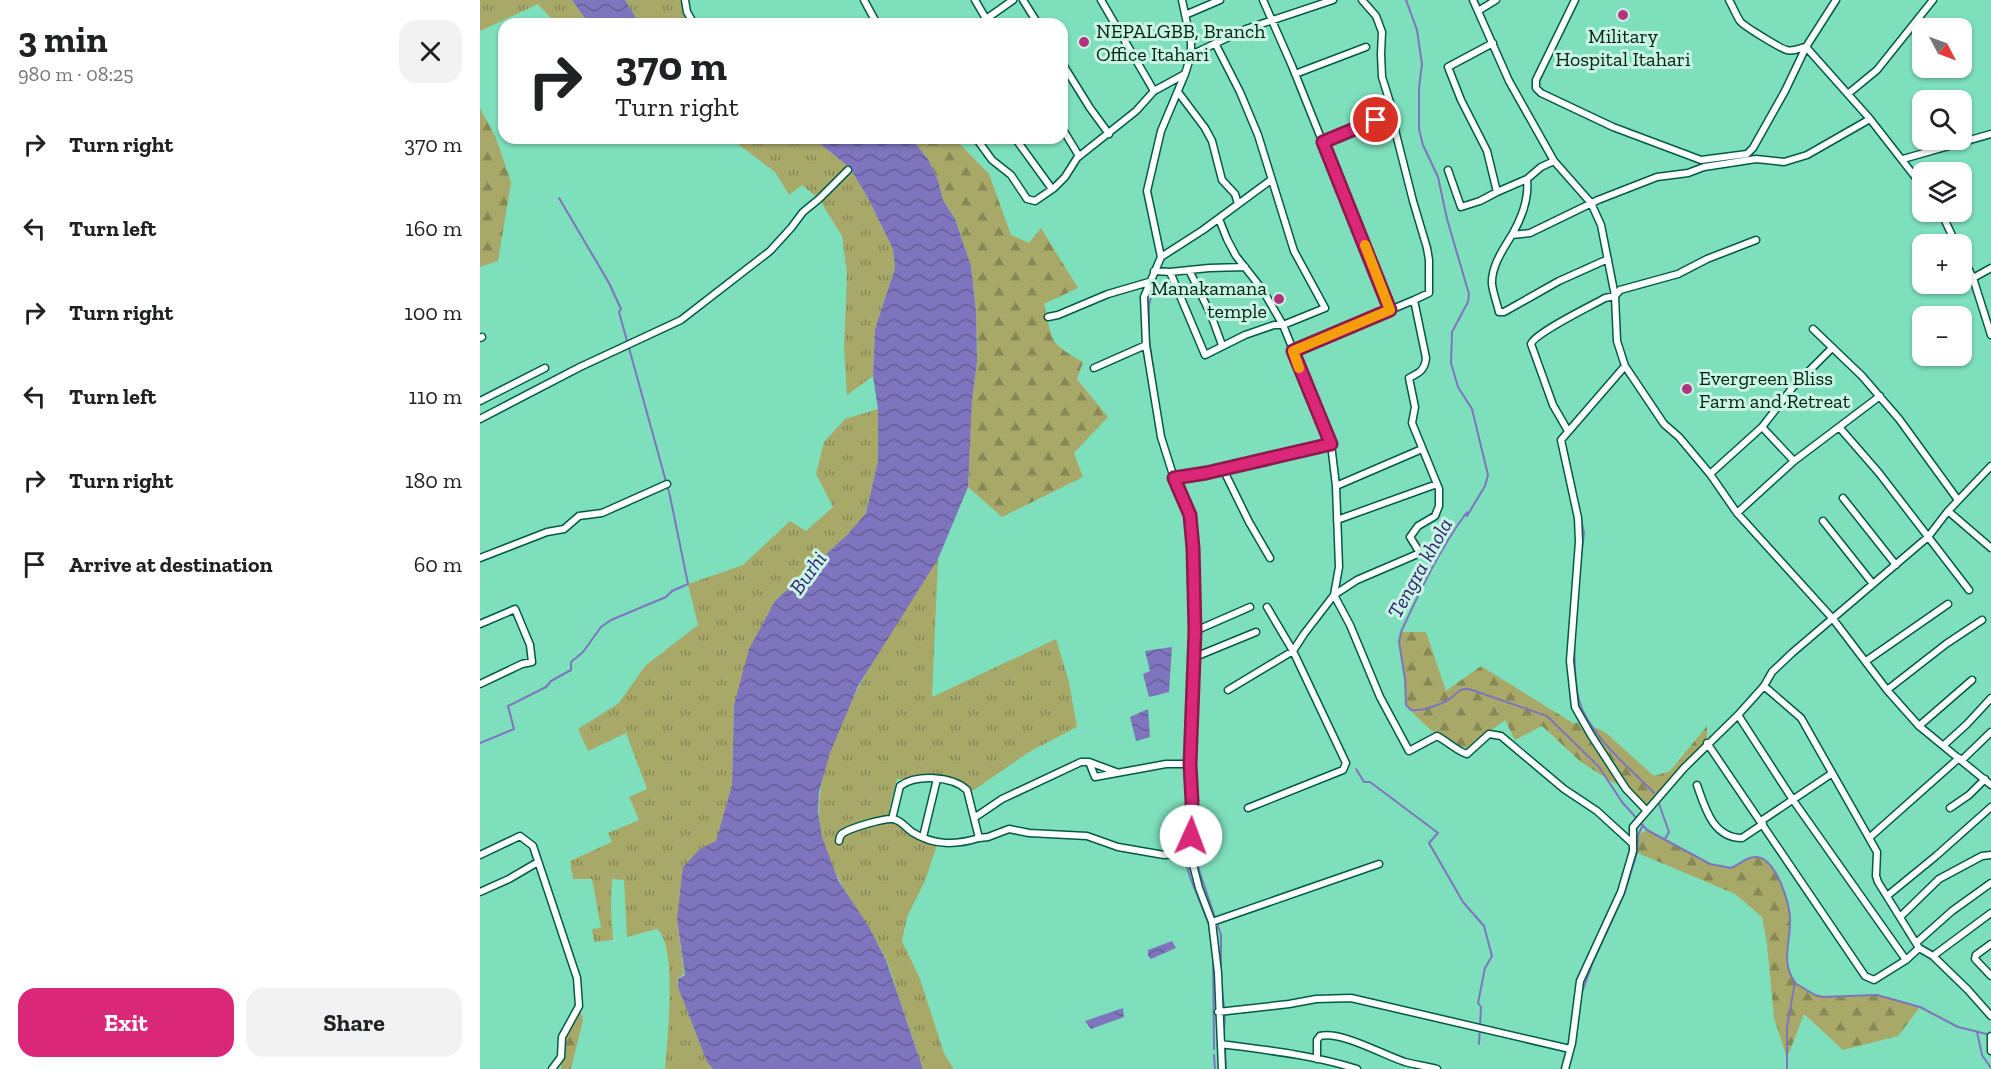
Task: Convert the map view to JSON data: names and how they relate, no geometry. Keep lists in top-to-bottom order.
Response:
{
  "water": ["Tengra khola", "Burhi"],
  "places": [
    "Military Hospital Itahari",
    "NEPALGBB, Branch Office Itahari",
    "Manakamana temple",
    "Evergreen Bliss Farm and Retreat"
  ],
  "north": "bottom right",
  "page": {
    "heading": ["3 min", "980 m · 08:25"],
    "map_buttons": ["+", "−"],
    "turn": ["370 m", "Turn right"],
    "list": [
      {
        "name": "Turn right",
        "value": "370 m"
      },
      {
        "name": "Turn left",
        "value": "160 m"
      },
      {
        "name": "Turn right",
        "value": "100 m"
      },
      {
        "name": "Turn left",
        "value": "110 m"
      },
      {
        "name": "Turn right",
        "value": "180 m"
      },
      {
        "name": "Arrive at destination",
        "value": "60 m"
      }
    ],
    "buttons": ["Exit", "Share"]
  }
}
